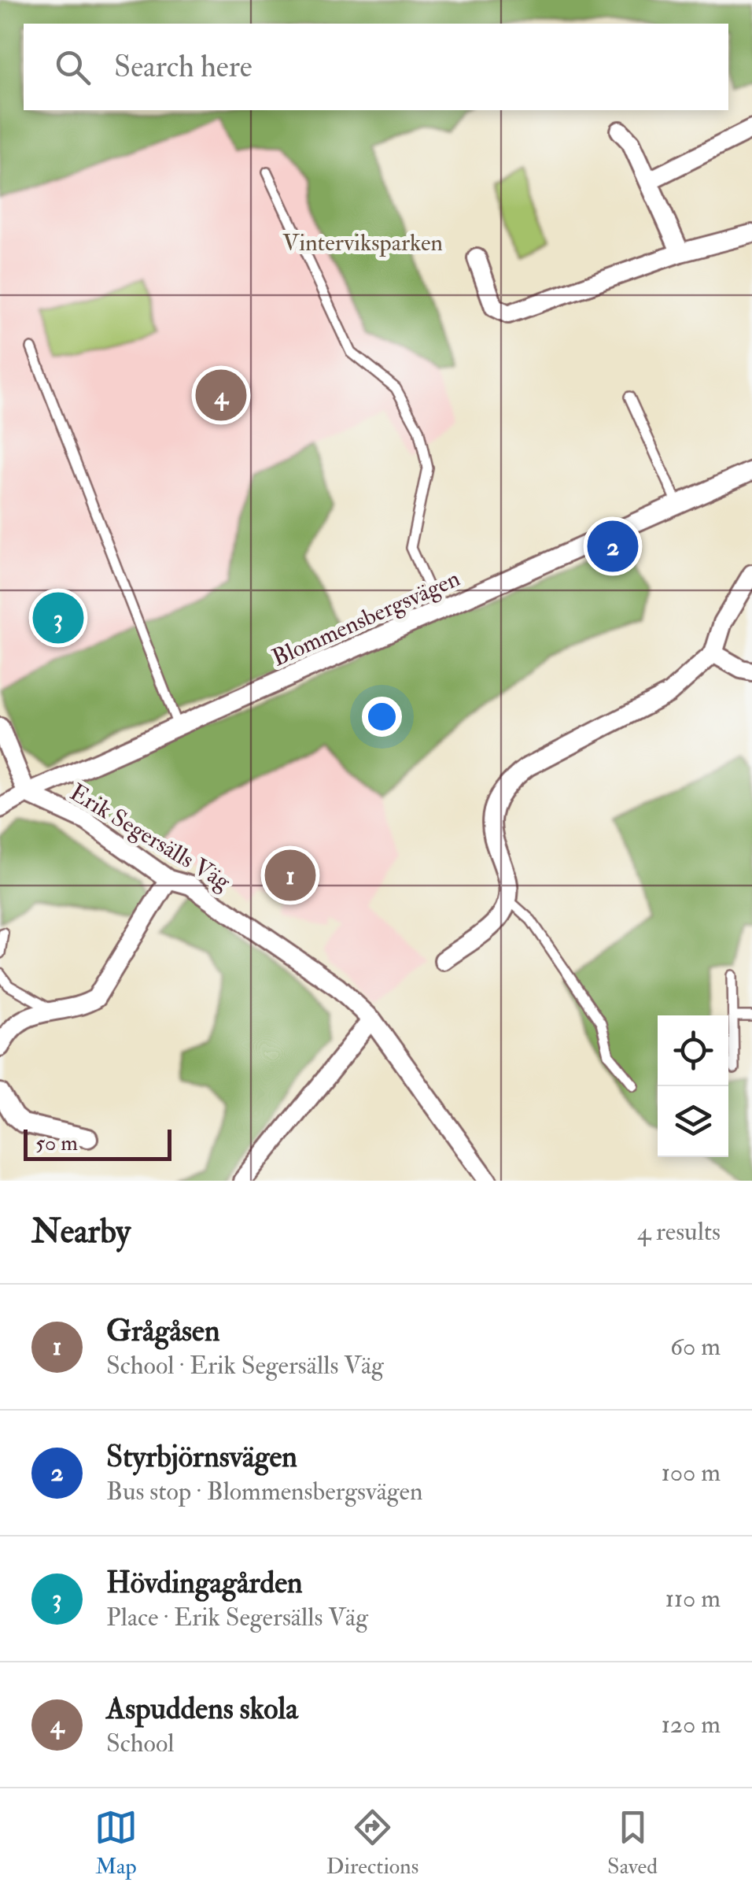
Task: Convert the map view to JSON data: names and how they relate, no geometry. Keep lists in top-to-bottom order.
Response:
{
  "streets": {
    "street": ["Blommensbergsvägen", "Erik Segersälls Väg"]
  },
  "crossings": [
    ["Blommensbergsvägen", "Erik Segersälls Väg"]
  ],
  "parks": ["Vinterviksparken"],
  "scale_bar": "50 m",
  "page": {
    "search": "Search here",
    "pins": [
      "4",
      "2",
      "3",
      "1"
    ],
    "scale": "50 m",
    "heading": ["Nearby", "4 results"],
    "list": [
      {
        "mark": "1",
        "name": "Grågåsen",
        "note": "School · Erik Segersälls Väg",
        "value": "60 m"
      },
      {
        "mark": "2",
        "name": "Styrbjörnsvägen",
        "note": "Bus stop · Blommensbergsvägen",
        "value": "100 m"
      },
      {
        "mark": "3",
        "name": "Hövdingagården",
        "note": "Place · Erik Segersälls Väg",
        "value": "110 m"
      },
      {
        "mark": "4",
        "name": "Aspuddens skola",
        "note": "School",
        "value": "120 m"
      }
    ],
    "nav": ["Map", "Directions", "Saved"]
  }
}
